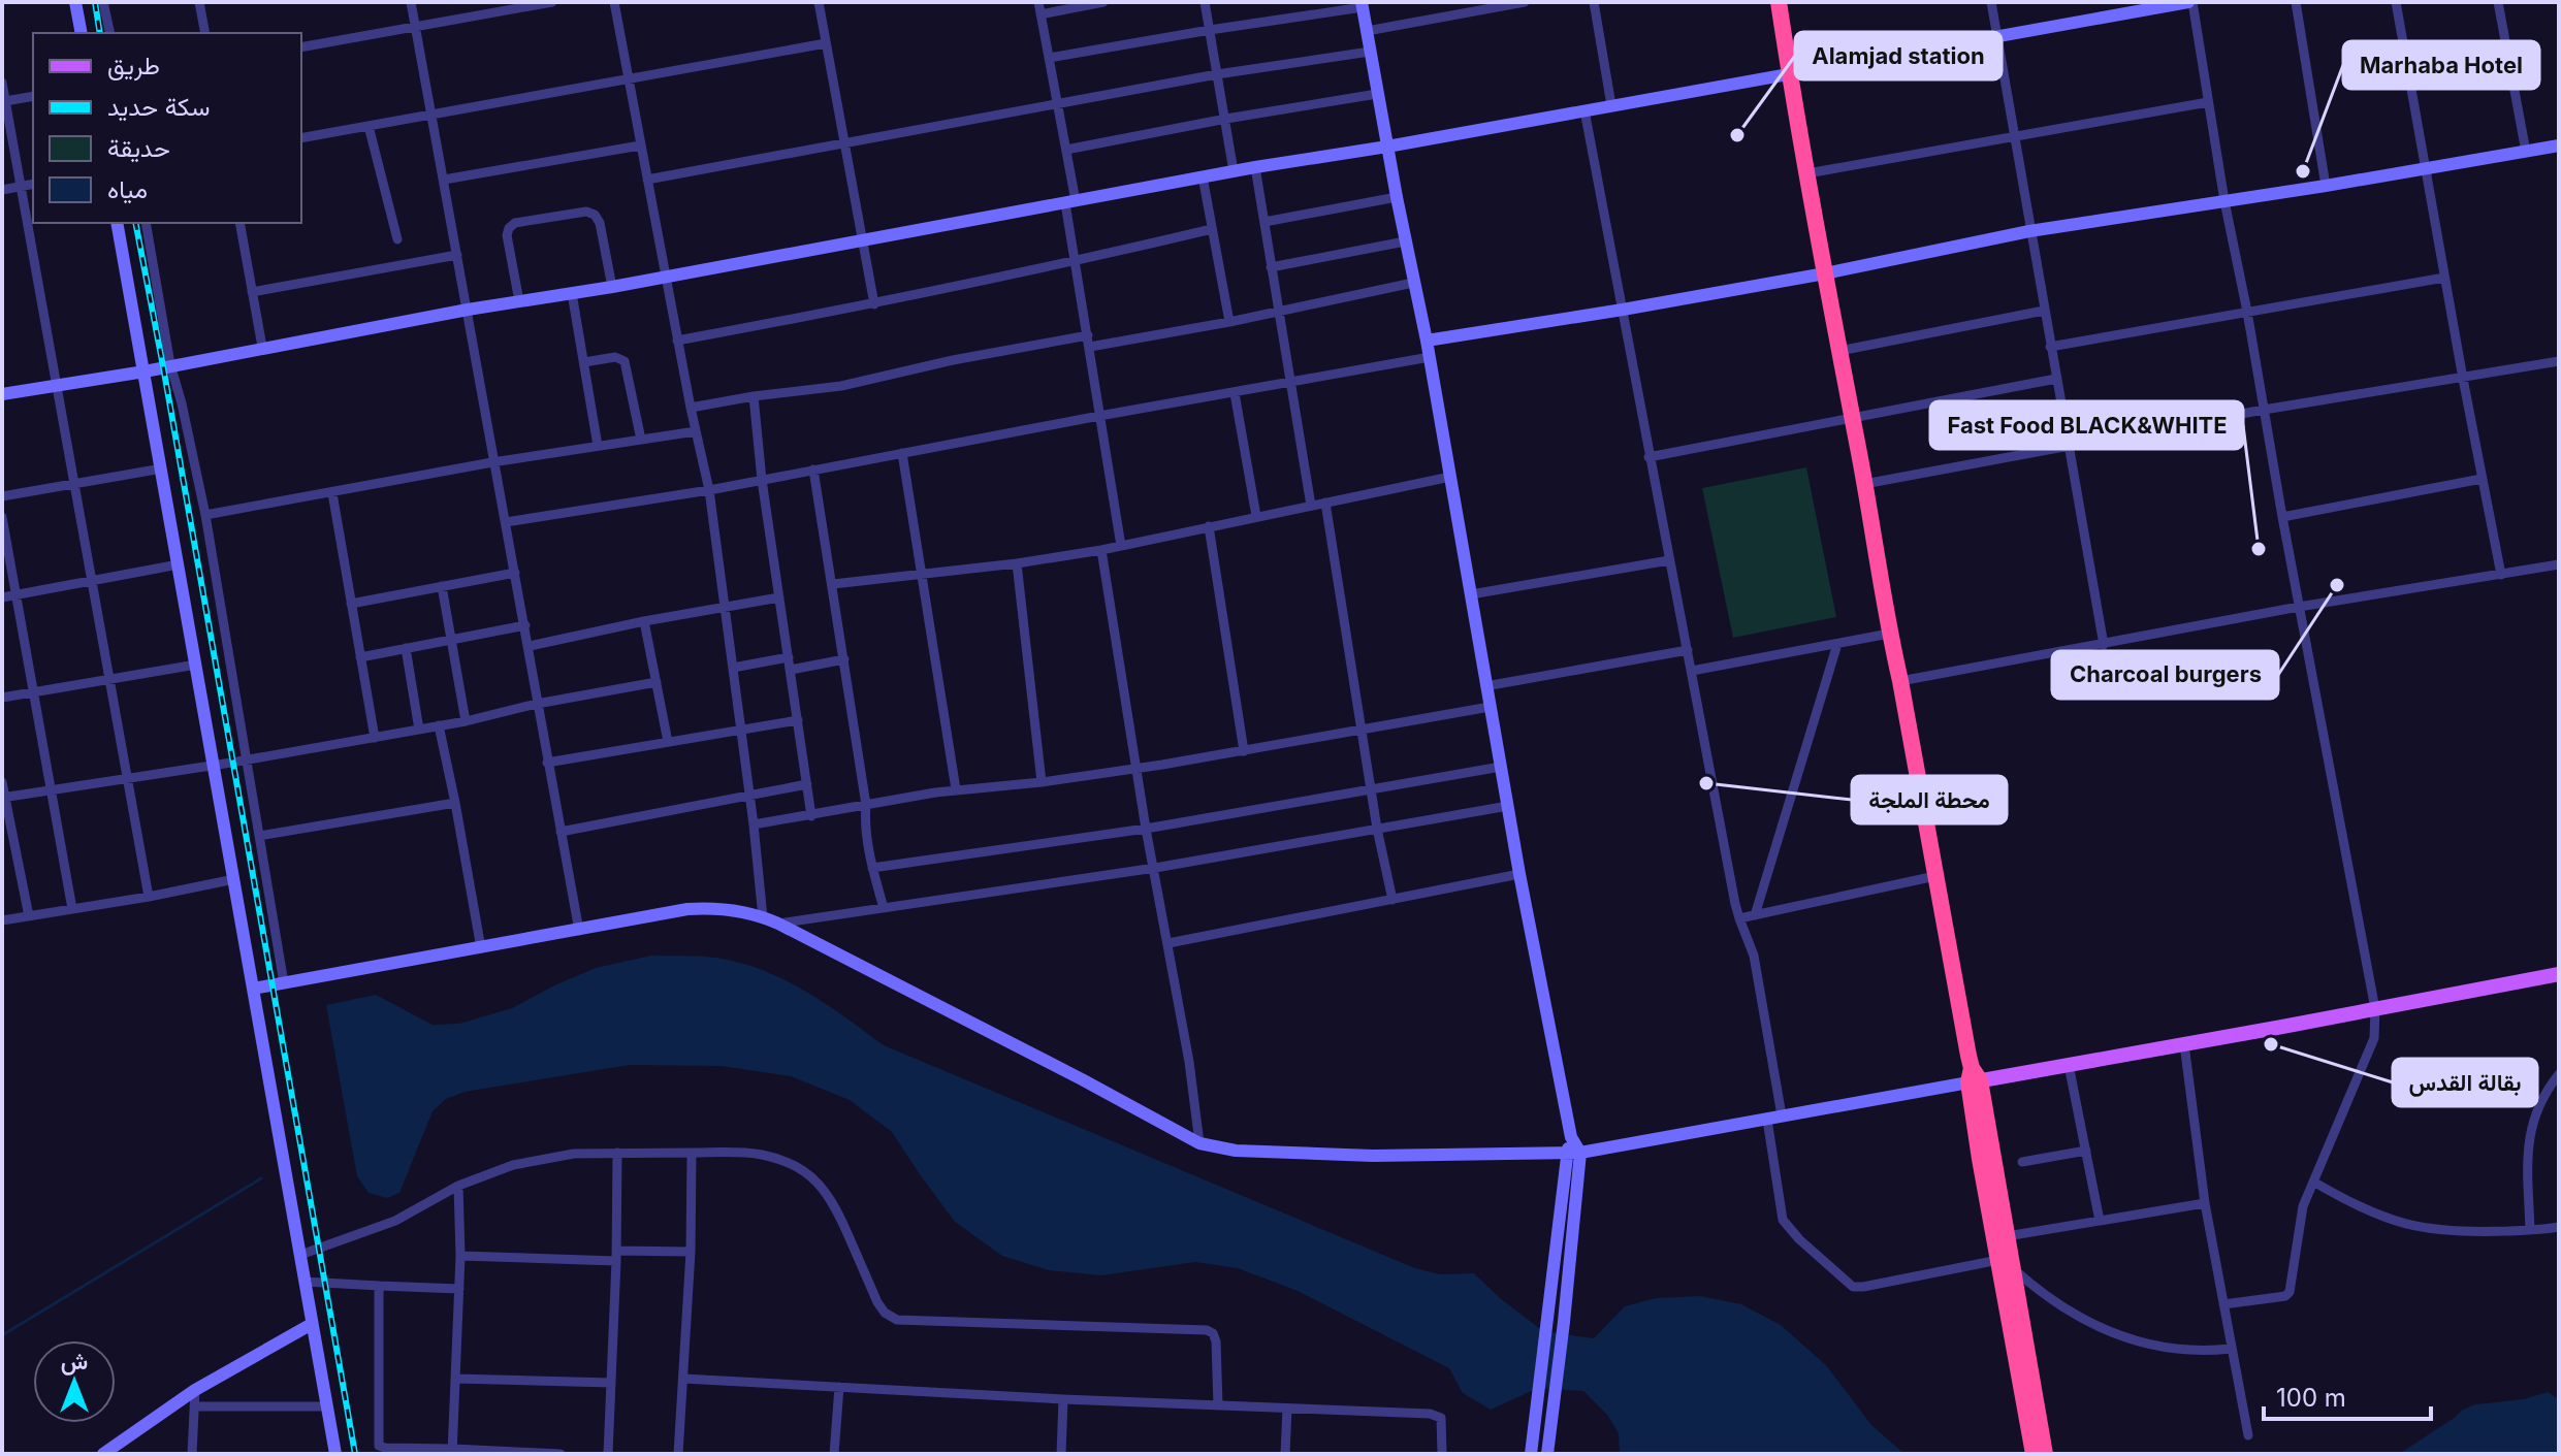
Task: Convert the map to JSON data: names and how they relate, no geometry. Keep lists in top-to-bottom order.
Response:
{
  "places": [
    "Alamjad station",
    "Marhaba Hotel",
    "Fast Food BLACK&WHITE",
    "Charcoal burgers",
    "محطة الملجة",
    "بقالة القدس"
  ],
  "legend": [
    "طريق",
    "سكة حديد",
    "حديقة",
    "مياه"
  ],
  "scale_bar": "100 m",
  "north": "top"
}
